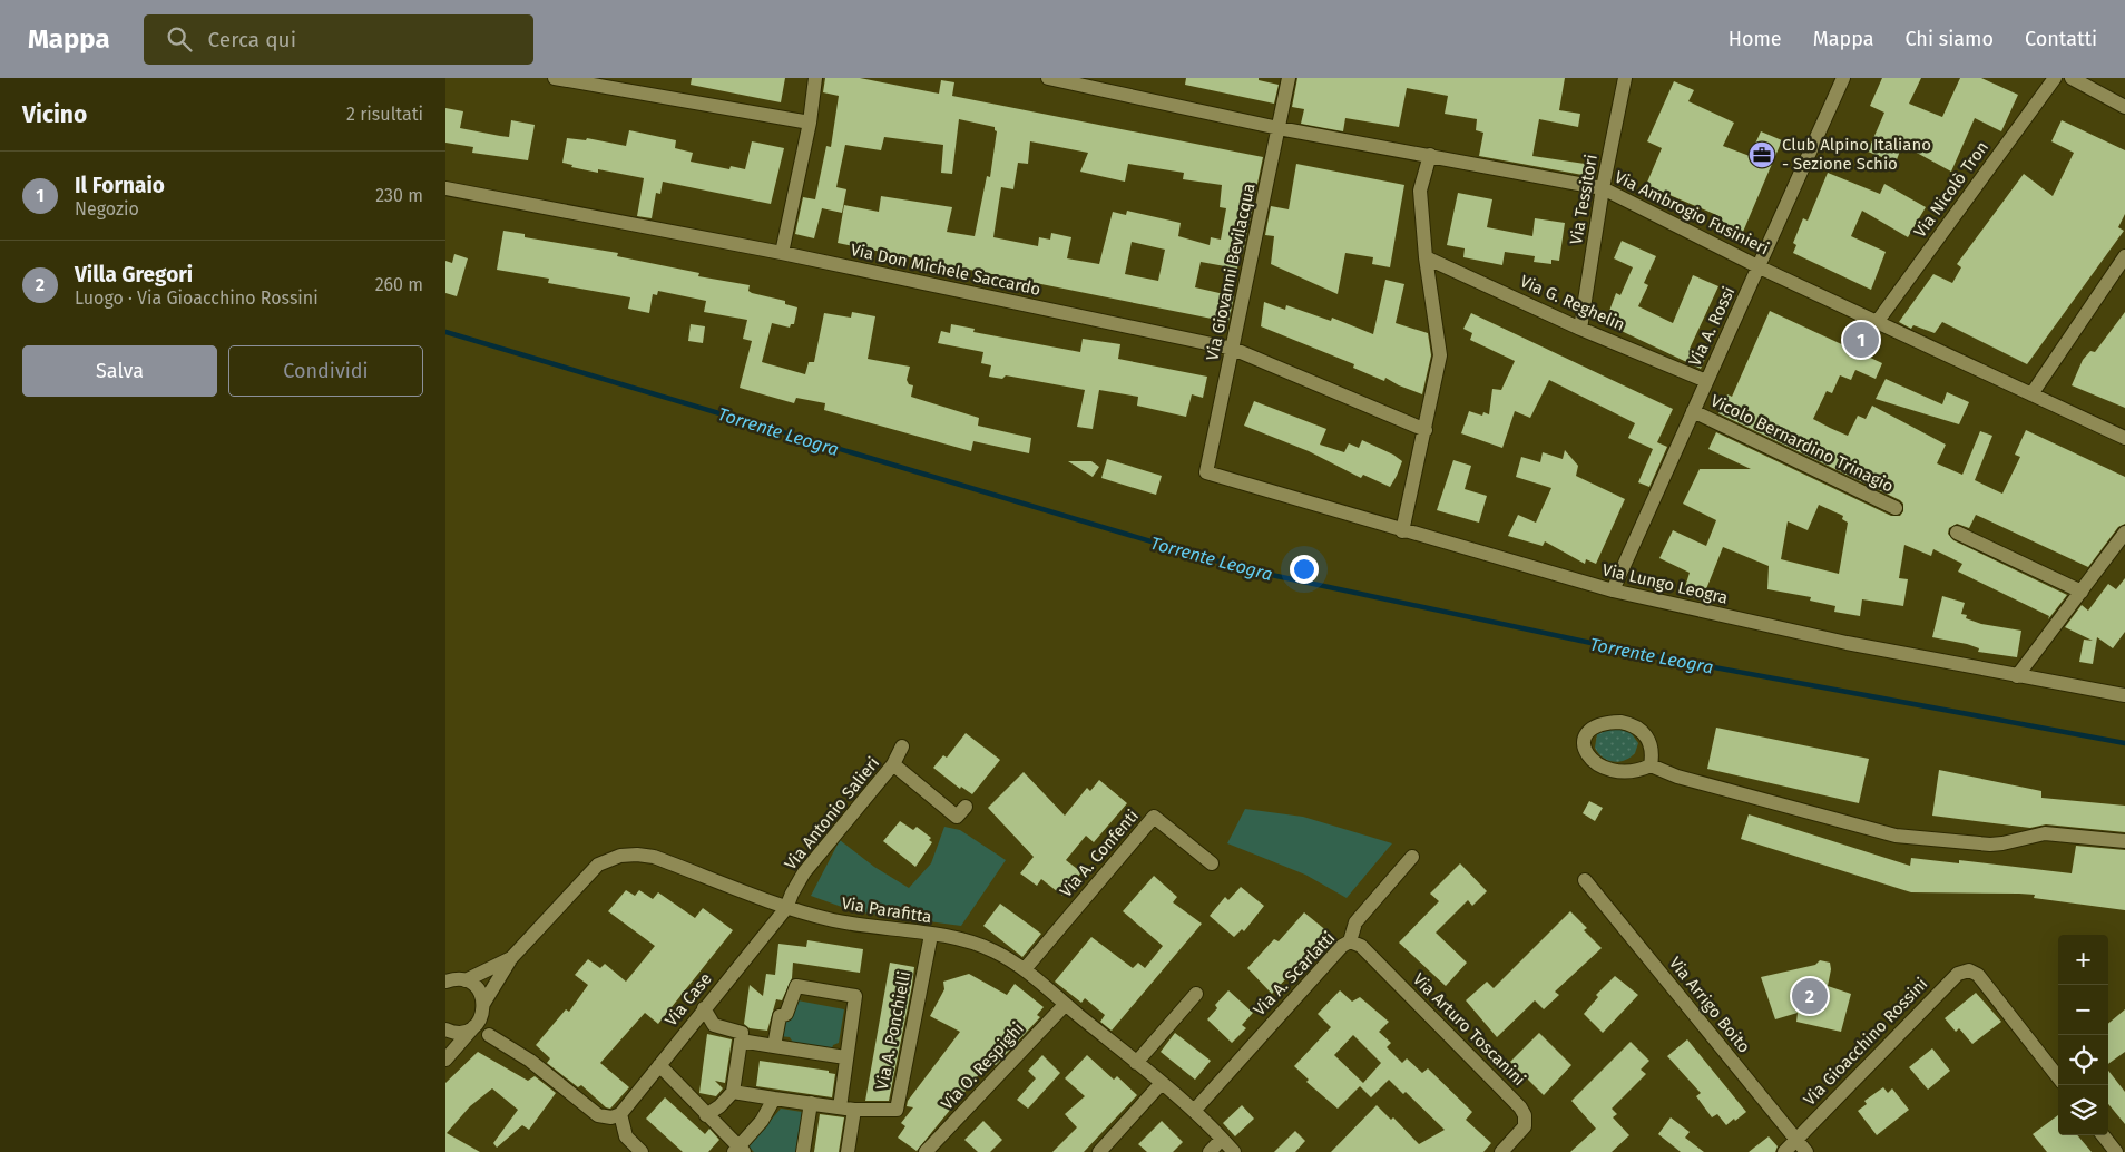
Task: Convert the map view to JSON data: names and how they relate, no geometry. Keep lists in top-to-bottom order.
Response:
{
  "streets": {
    "street": [
      "Via Nicolò Tron",
      "Via Tessitori",
      "Via Ambrogio Fusinieri",
      "Via Don Michele Saccardo",
      "Via Giovanni Bevilacqua",
      "Via G. Reghelin",
      "Via A. Rossi",
      "Vicolo Bernardino Trinagio",
      "Via Lungo Leogra",
      "Via Antonio Salieri",
      "Via A. Confenti",
      "Via Parafitta",
      "Via A. Scarlatti",
      "Via Case",
      "Via Arrigo Boito",
      "Via Arturo Toscanini",
      "Via A. Ponchielli",
      "Via Gioacchino Rossini",
      "Via O. Respighi"
    ]
  },
  "crossings": [
    ["Via Nicolò Tron", "Via Ambrogio Fusinieri"],
    ["Via Tessitori", "Via Ambrogio Fusinieri"],
    ["Via Tessitori", "Via G. Reghelin"],
    ["Via Ambrogio Fusinieri", "Via Giovanni Bevilacqua"],
    ["Via Ambrogio Fusinieri", "Via A. Rossi"],
    ["Via Don Michele Saccardo", "Via Giovanni Bevilacqua"],
    ["Via Giovanni Bevilacqua", "Via Lungo Leogra"],
    ["Via G. Reghelin", "Via A. Rossi"],
    ["Via A. Rossi", "Vicolo Bernardino Trinagio"],
    ["Via A. Rossi", "Via Lungo Leogra"],
    ["Via Antonio Salieri", "Via Parafitta"],
    ["Via Antonio Salieri", "Via Case"],
    ["Via A. Confenti", "Via Parafitta"],
    ["Via Parafitta", "Via A. Scarlatti"],
    ["Via Parafitta", "Via Case"],
    ["Via Parafitta", "Via A. Ponchielli"],
    ["Via Parafitta", "Via O. Respighi"],
    ["Via A. Scarlatti", "Via Arturo Toscanini"],
    ["Via Arrigo Boito", "Via Gioacchino Rossini"]
  ],
  "water": ["Torrente Leogra"],
  "places": {
    "office": ["Club Alpino Italiano - Sezione Schio"]
  },
  "page": {
    "header": "Mappa",
    "search": "Cerca qui",
    "nav": [
      "Home",
      "Mappa",
      "Chi siamo",
      "Contatti"
    ],
    "heading": ["Vicino", "2 risultati"],
    "list": [
      {
        "mark": "1",
        "name": "Il Fornaio",
        "note": "Negozio",
        "value": "230 m"
      },
      {
        "mark": "2",
        "name": "Villa Gregori",
        "note": "Luogo · Via Gioacchino Rossini",
        "value": "260 m"
      }
    ],
    "pins": ["1", "2"],
    "buttons": ["Salva", "Condividi"],
    "map_buttons": ["+", "−"]
  }
}
